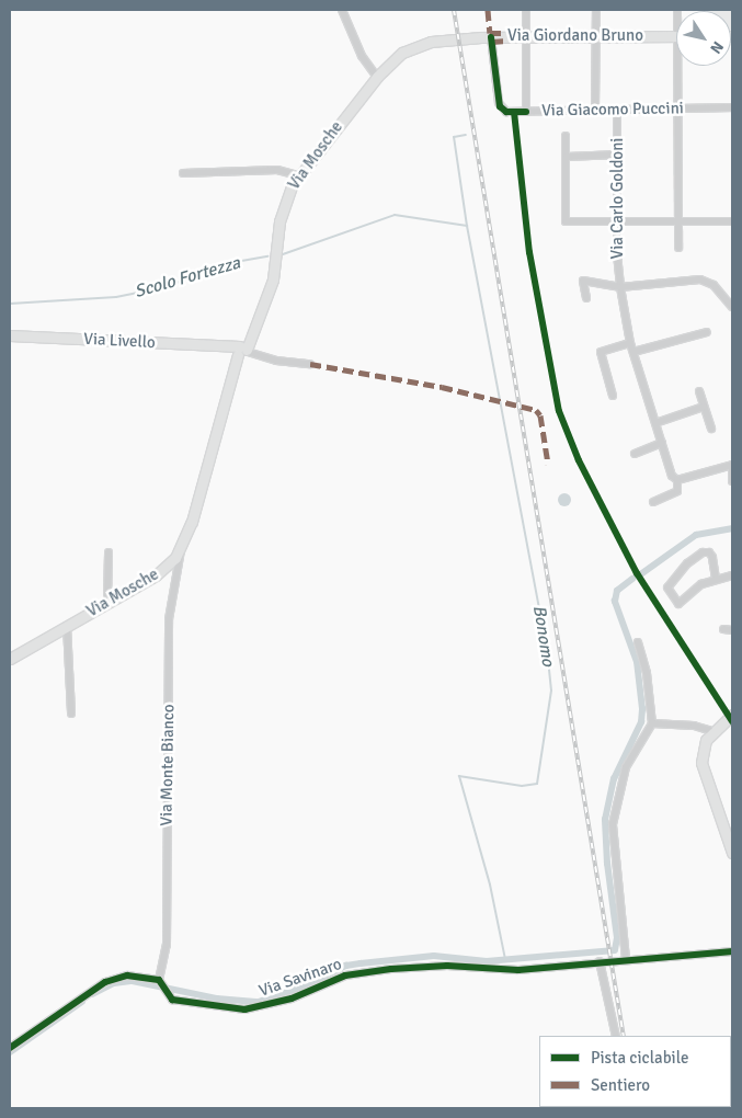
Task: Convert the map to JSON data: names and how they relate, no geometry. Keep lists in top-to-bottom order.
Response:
{
  "streets": {
    "main road": ["Via Giordano Bruno", "Via Mosche", "Via Livello"],
    "street": [
      "Via Giacomo Puccini",
      "Via Carlo Goldoni",
      "Via Monte Bianco",
      "Via Savinaro"
    ]
  },
  "crossings": [
    ["Via Giordano Bruno", "Via Giacomo Puccini"],
    ["Via Giordano Bruno", "Via Mosche"],
    ["Via Giacomo Puccini", "Via Carlo Goldoni"],
    ["Via Mosche", "Via Livello"],
    ["Via Mosche", "Via Monte Bianco"],
    ["Via Monte Bianco", "Via Savinaro"]
  ],
  "water": ["Scolo Fortezza", "Bonomo"],
  "legend": ["Pista ciclabile", "Sentiero"],
  "north": "bottom right"
}
